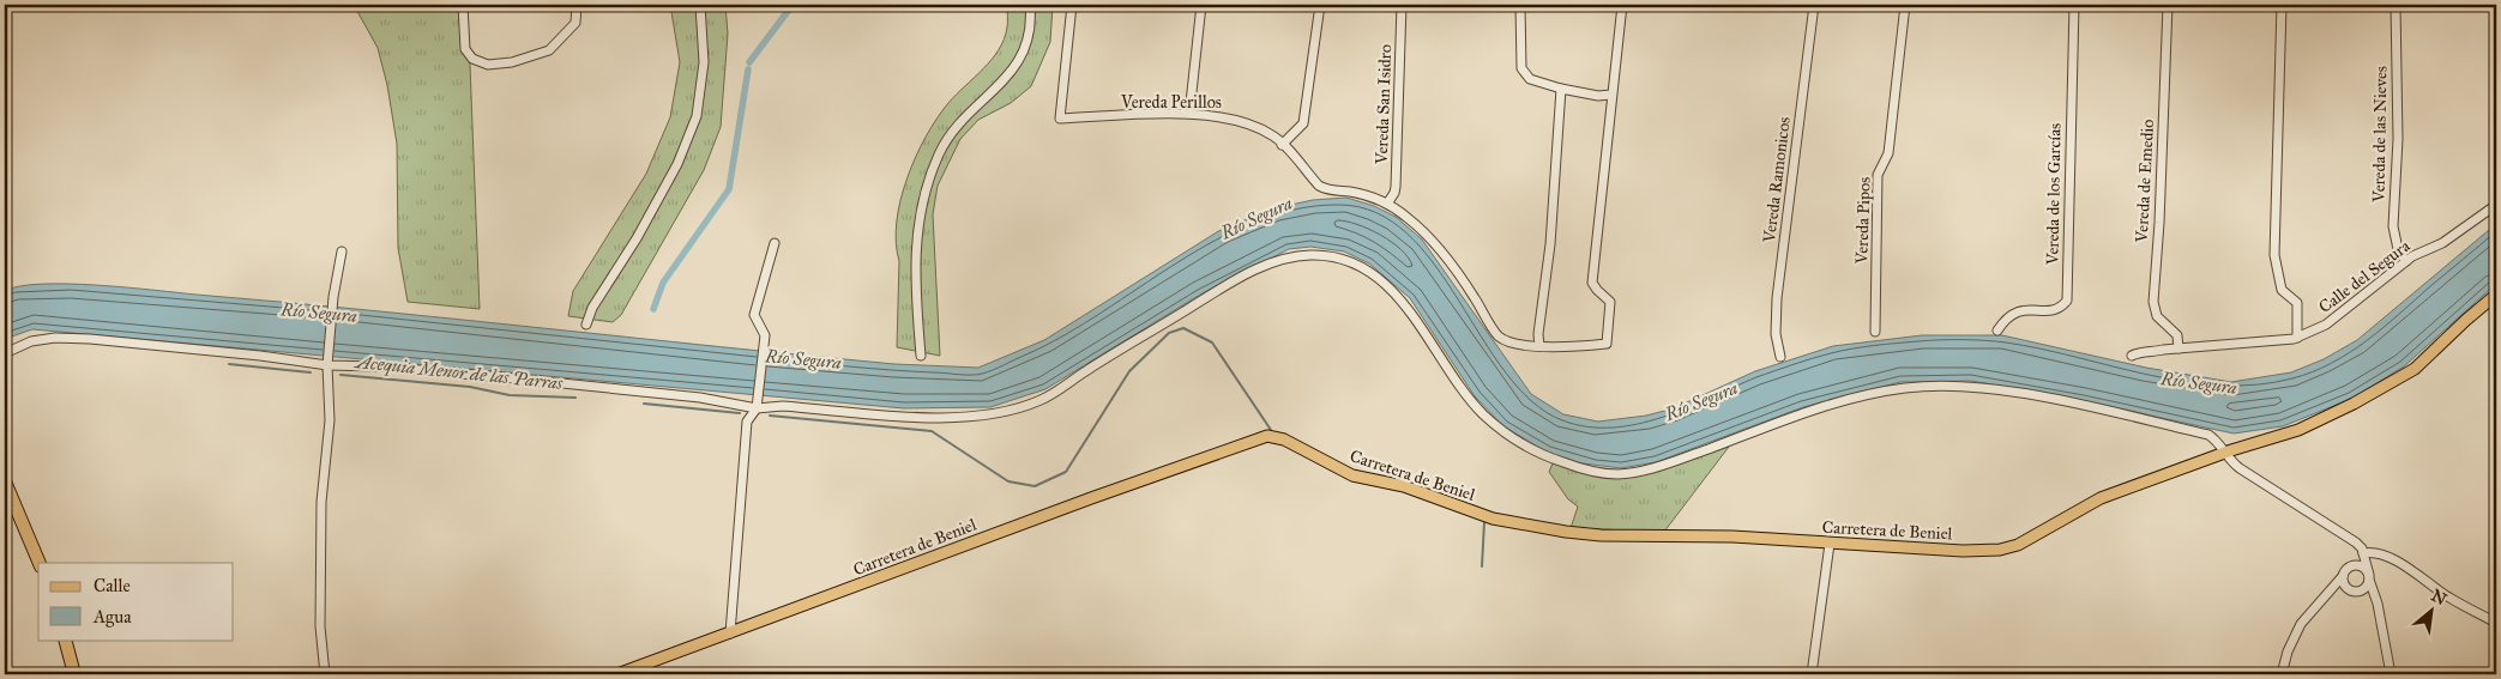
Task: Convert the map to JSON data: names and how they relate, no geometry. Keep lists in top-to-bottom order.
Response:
{
  "streets": {
    "main road": ["Carretera de Beniel"],
    "street": [
      "Vereda Perillos",
      "Vereda San Isidro",
      "Vereda de las Nieves",
      "Vereda Ramonicos",
      "Vereda de Emedio",
      "Vereda de los Garcías",
      "Vereda Pipos",
      "Calle del Segura"
    ]
  },
  "crossings": [
    ["Vereda Perillos", "Vereda San Isidro"],
    ["Vereda de las Nieves", "Calle del Segura"],
    ["Vereda de Emedio", "Calle del Segura"]
  ],
  "water": ["Río Segura", "Acequia Menor de las Parras"],
  "legend": ["Calle", "Agua"],
  "north": "top right"
}
